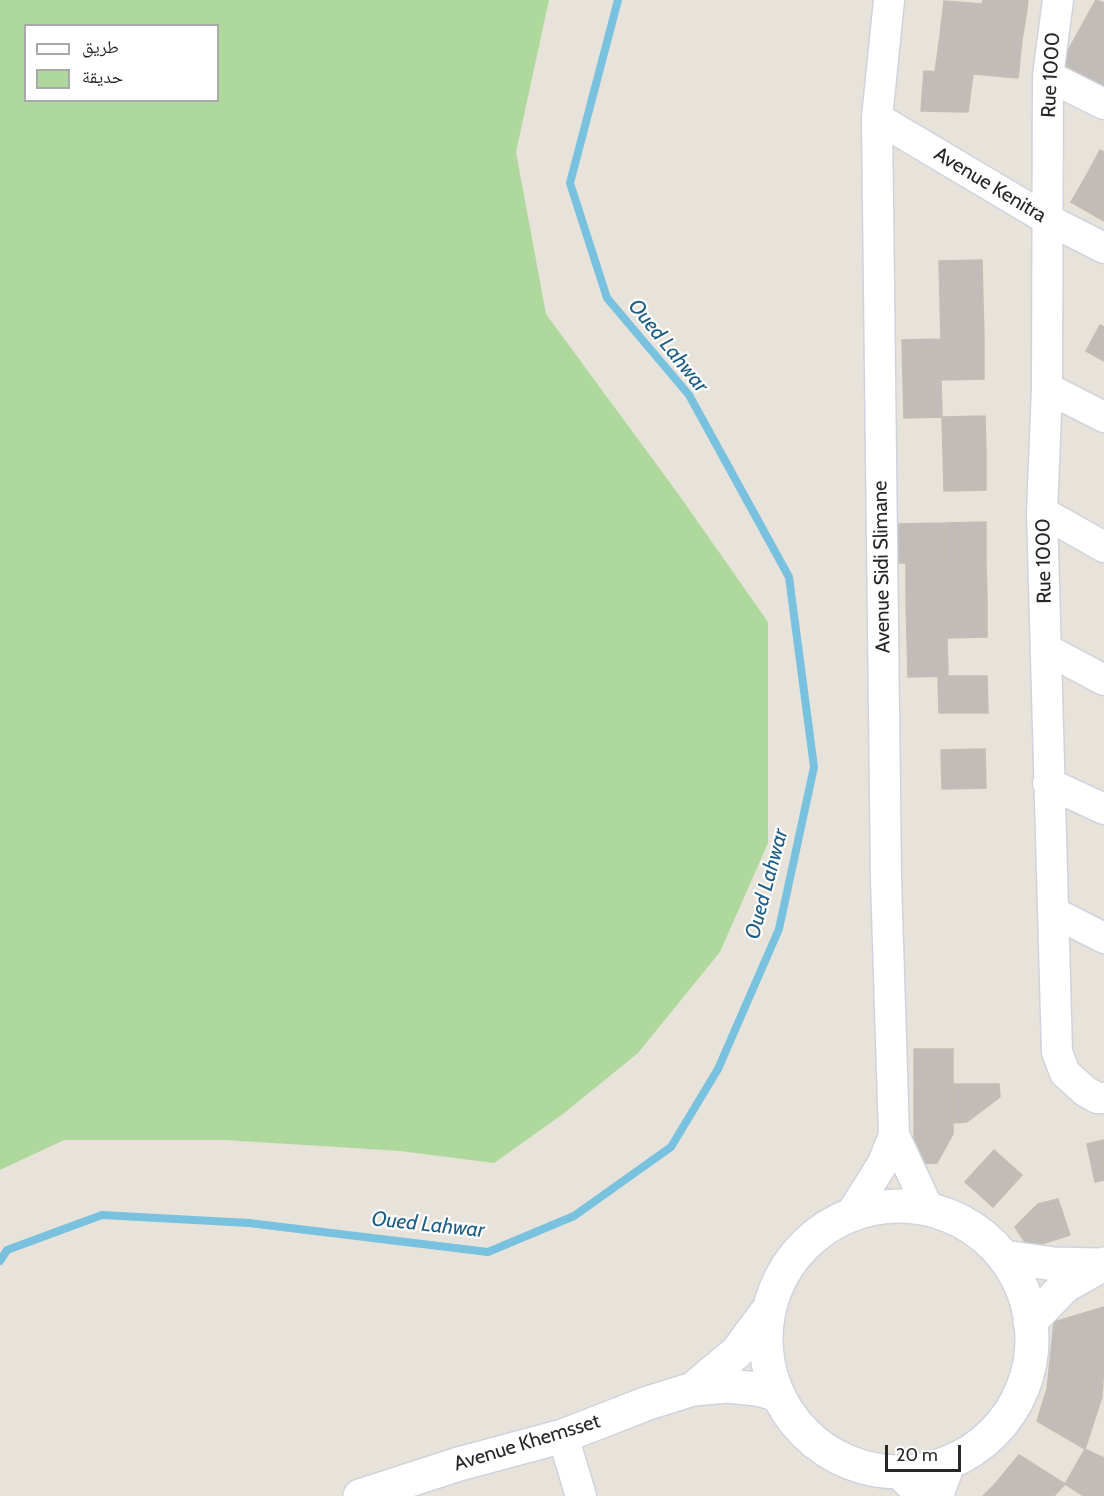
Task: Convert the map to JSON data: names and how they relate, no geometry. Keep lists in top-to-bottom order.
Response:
{
  "streets": {
    "street": [
      "Rue 1000",
      "Avenue Kenitra",
      "Avenue Sidi Slimane",
      "Avenue Khemsset"
    ]
  },
  "crossings": [
    ["Rue 1000", "Avenue Kenitra"],
    ["Avenue Kenitra", "Avenue Sidi Slimane"]
  ],
  "water": ["Oued Lahwar"],
  "legend": ["طريق", "حديقة"],
  "scale_bar": "20 m"
}
